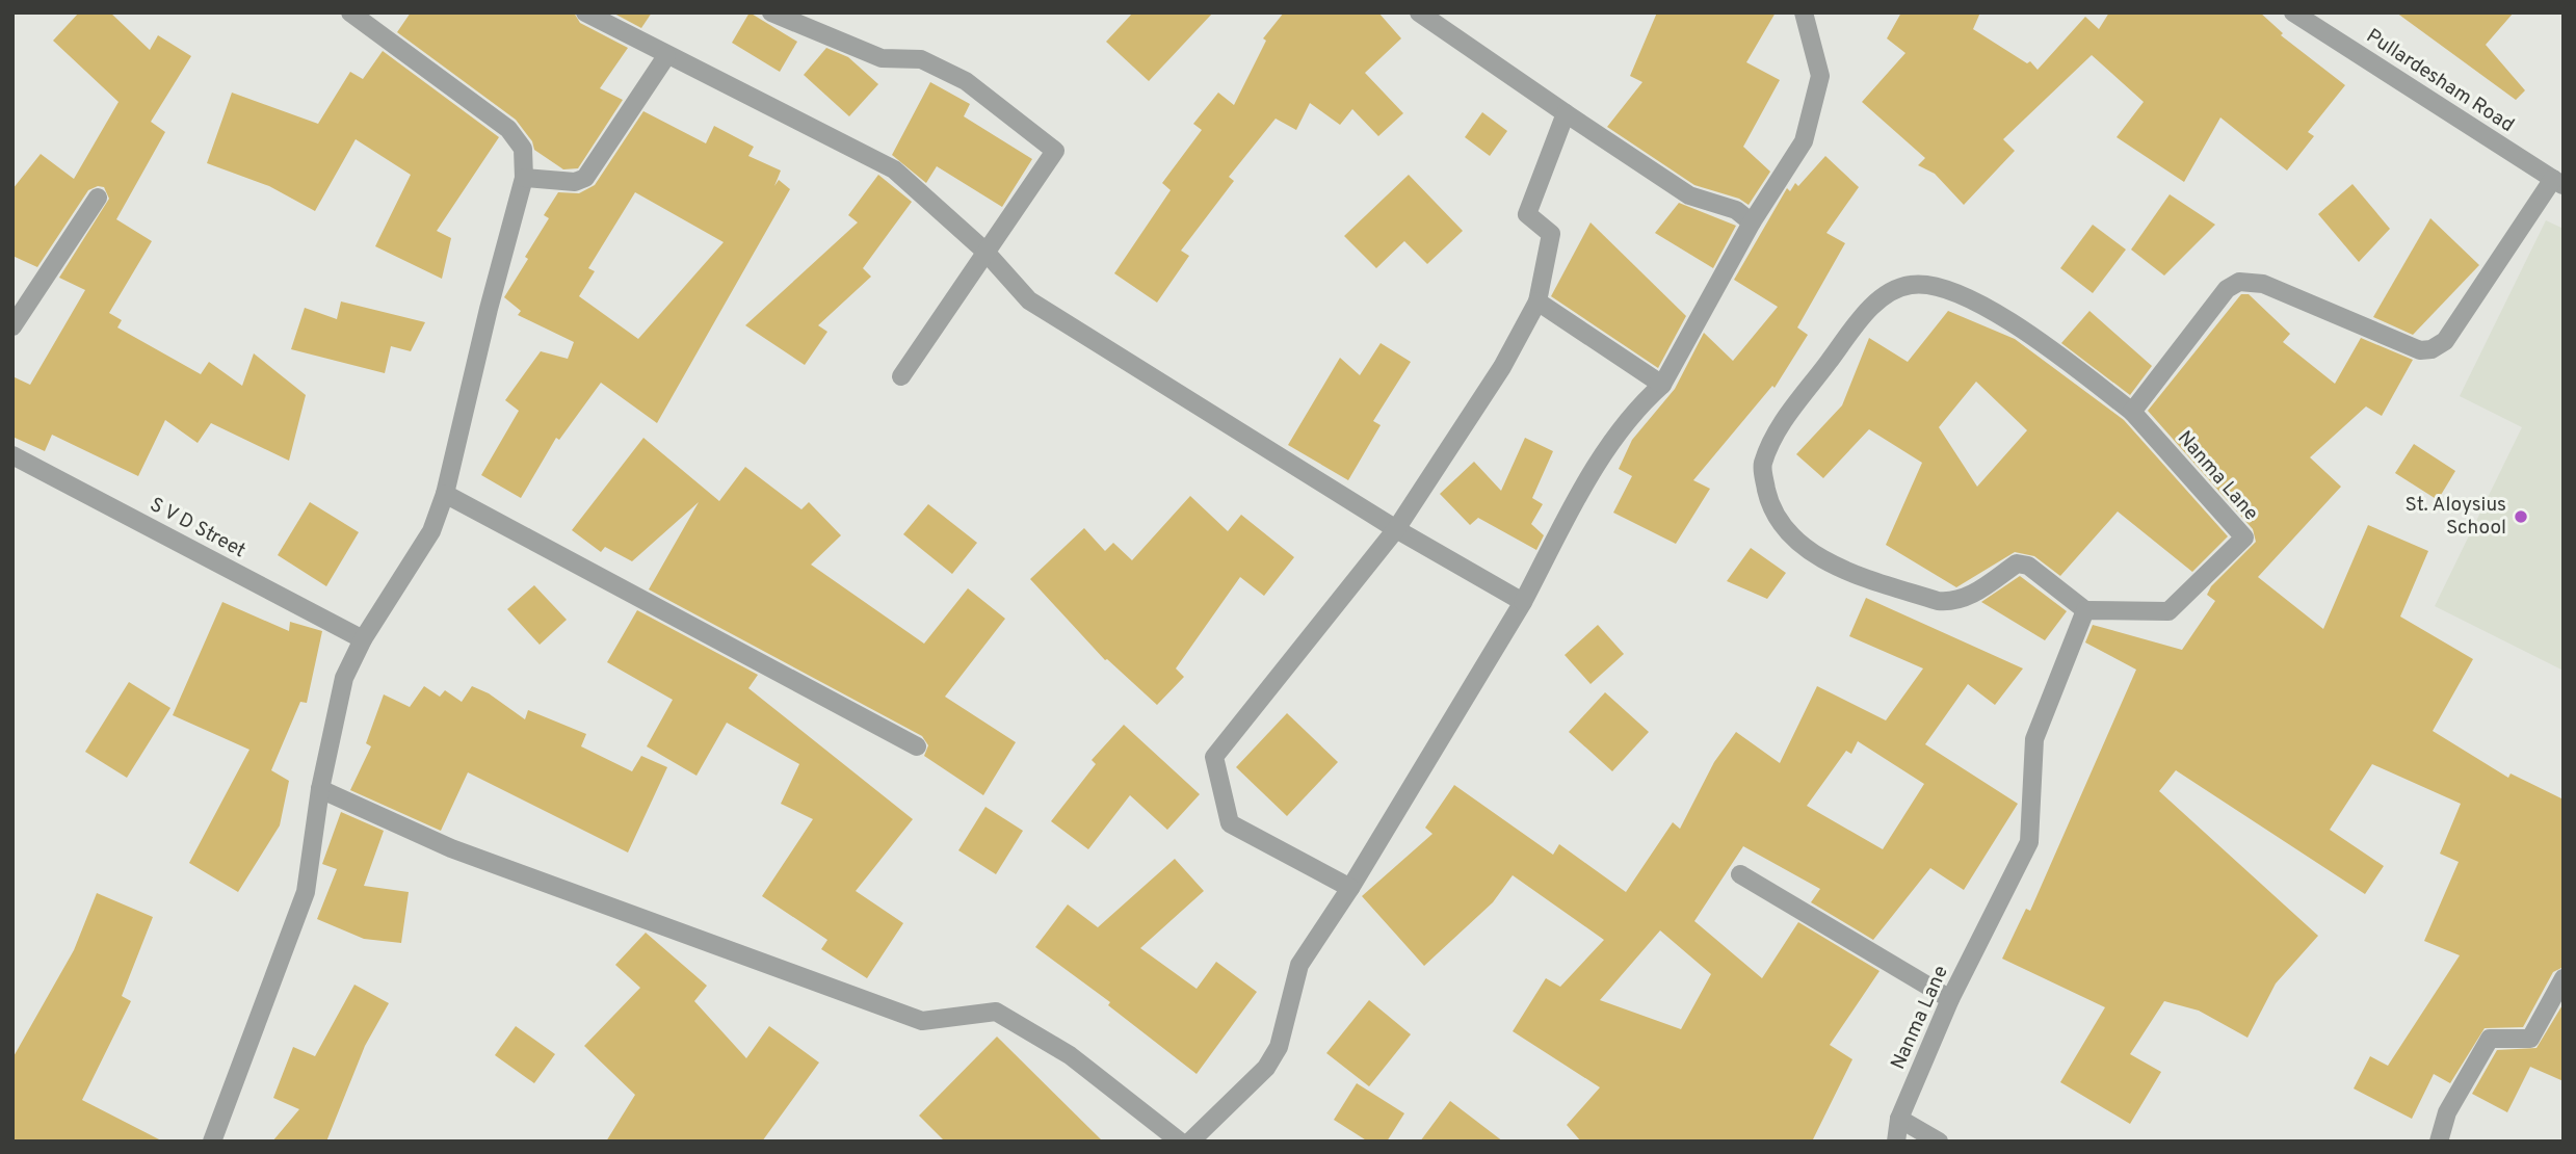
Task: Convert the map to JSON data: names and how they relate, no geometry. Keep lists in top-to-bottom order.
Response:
{
  "streets": {
    "street": ["Pullardesham Road", "Nanma Lane", "S V D Street"]
  },
  "places": ["St. Aloysius School"]
}
